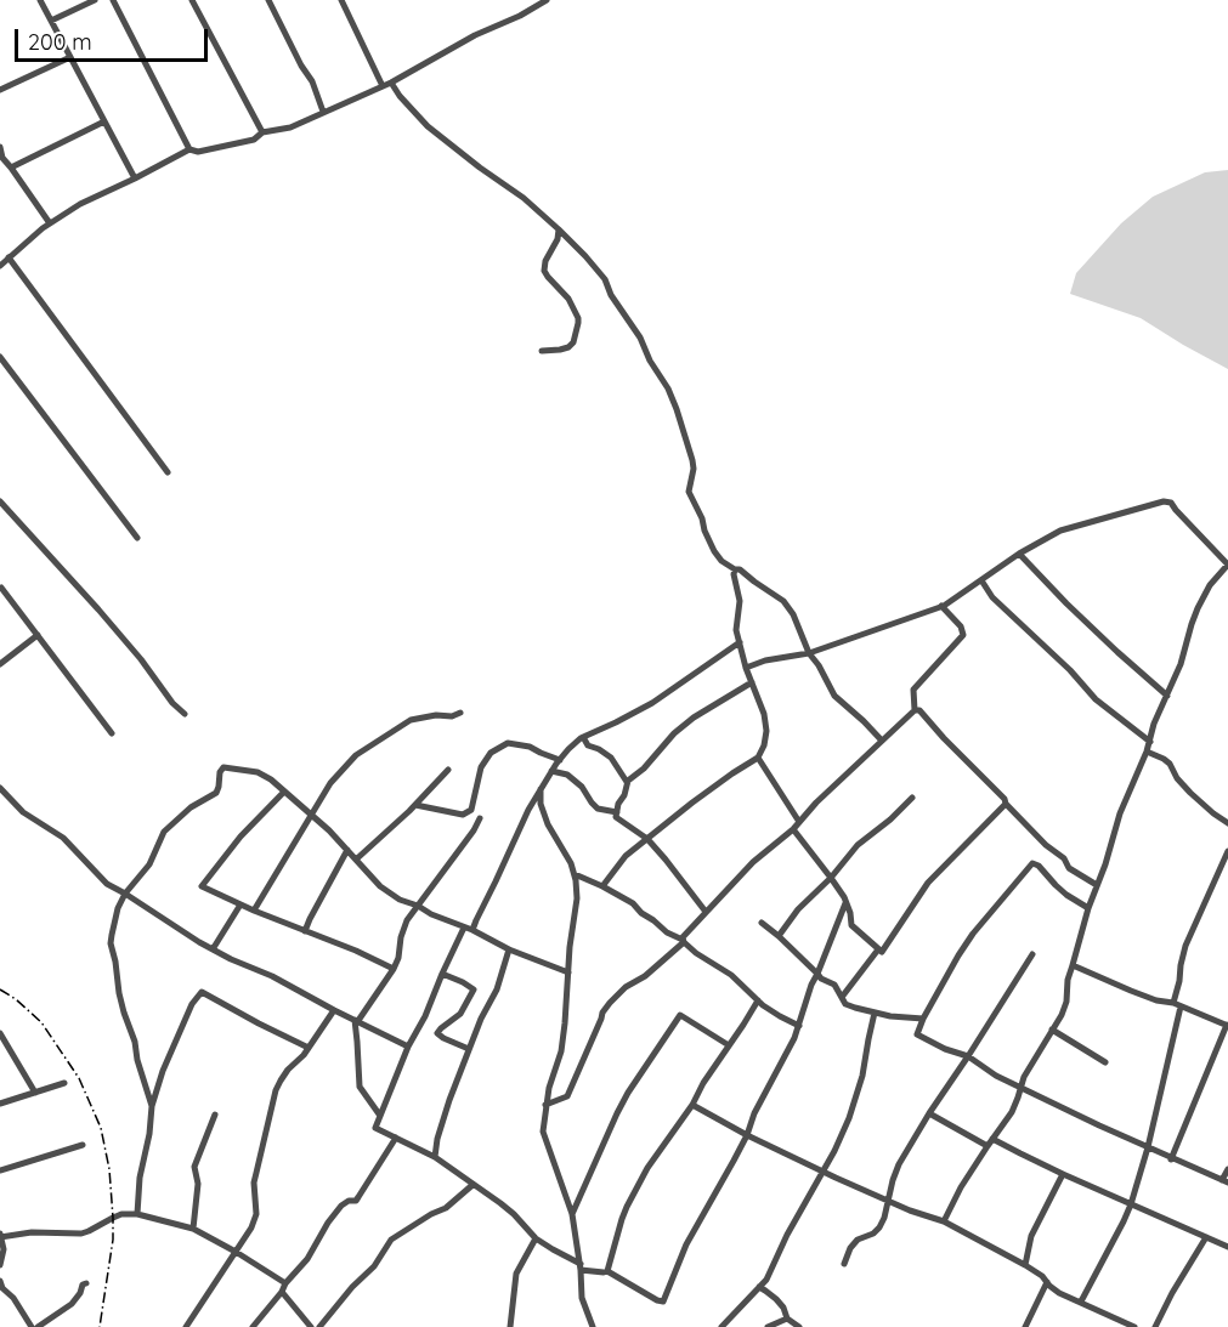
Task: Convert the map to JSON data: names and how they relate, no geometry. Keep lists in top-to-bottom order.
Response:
{
  "scale_bar": "200 m"
}
